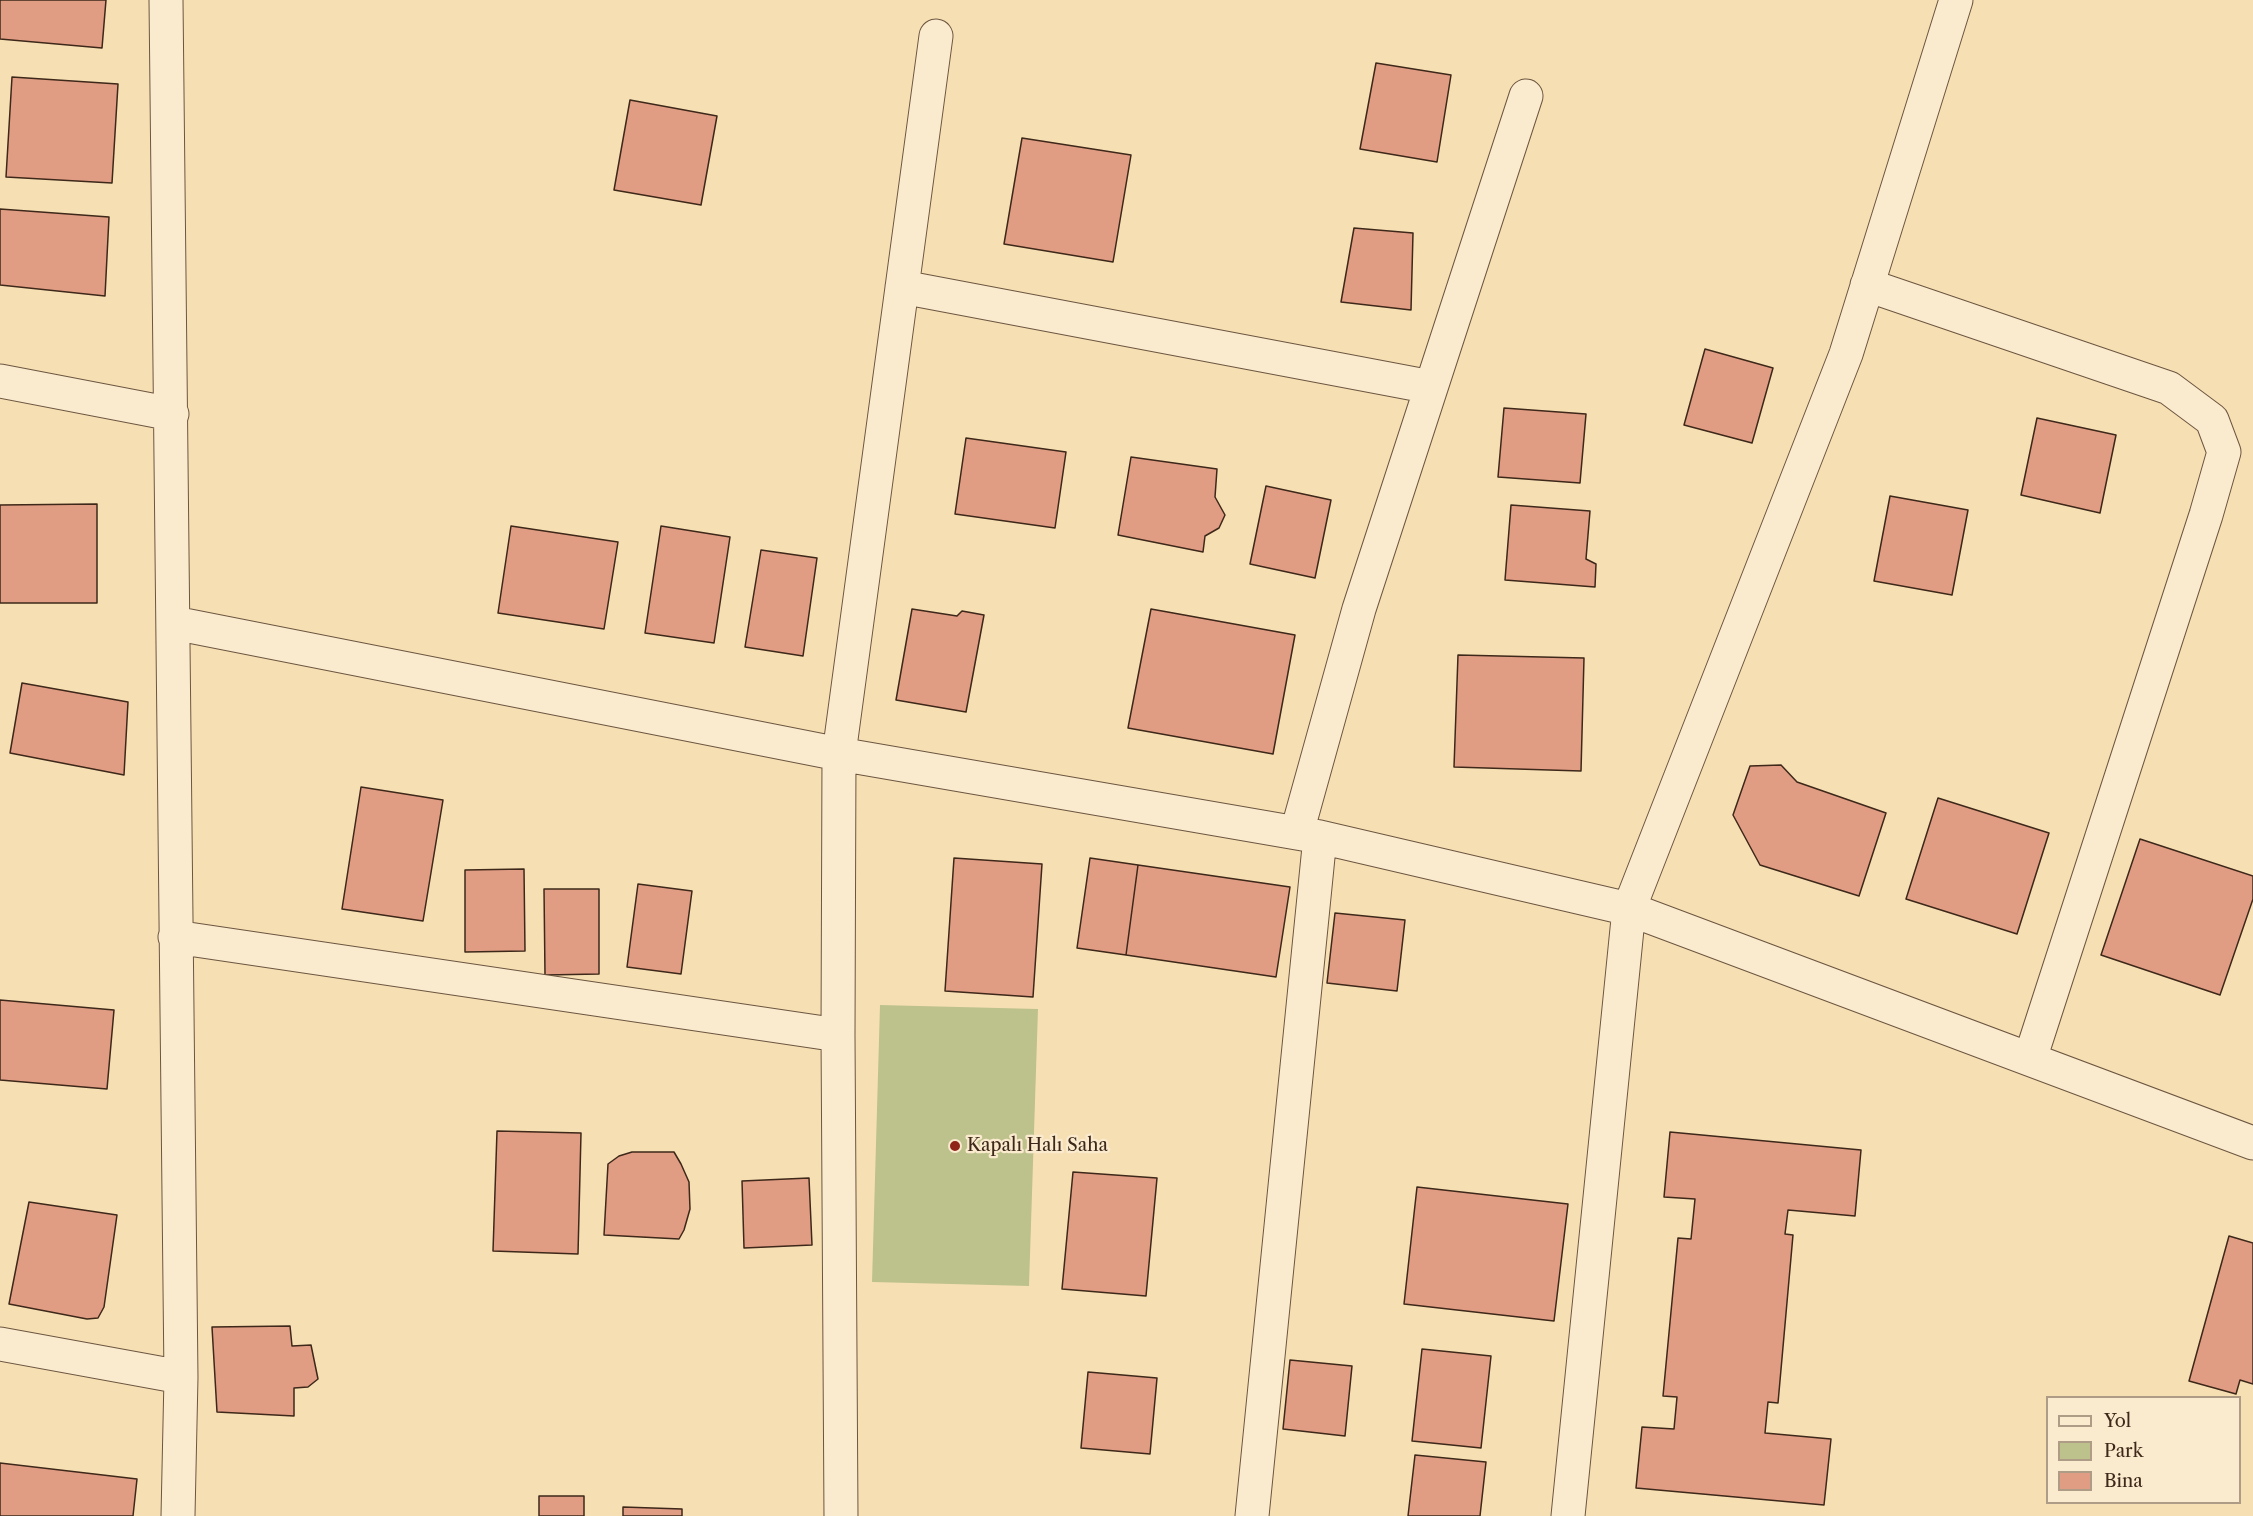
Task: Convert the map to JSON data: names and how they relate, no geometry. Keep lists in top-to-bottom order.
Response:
{
  "places": ["Kapalı Halı Saha"],
  "legend": ["Yol", "Park", "Bina"]
}
